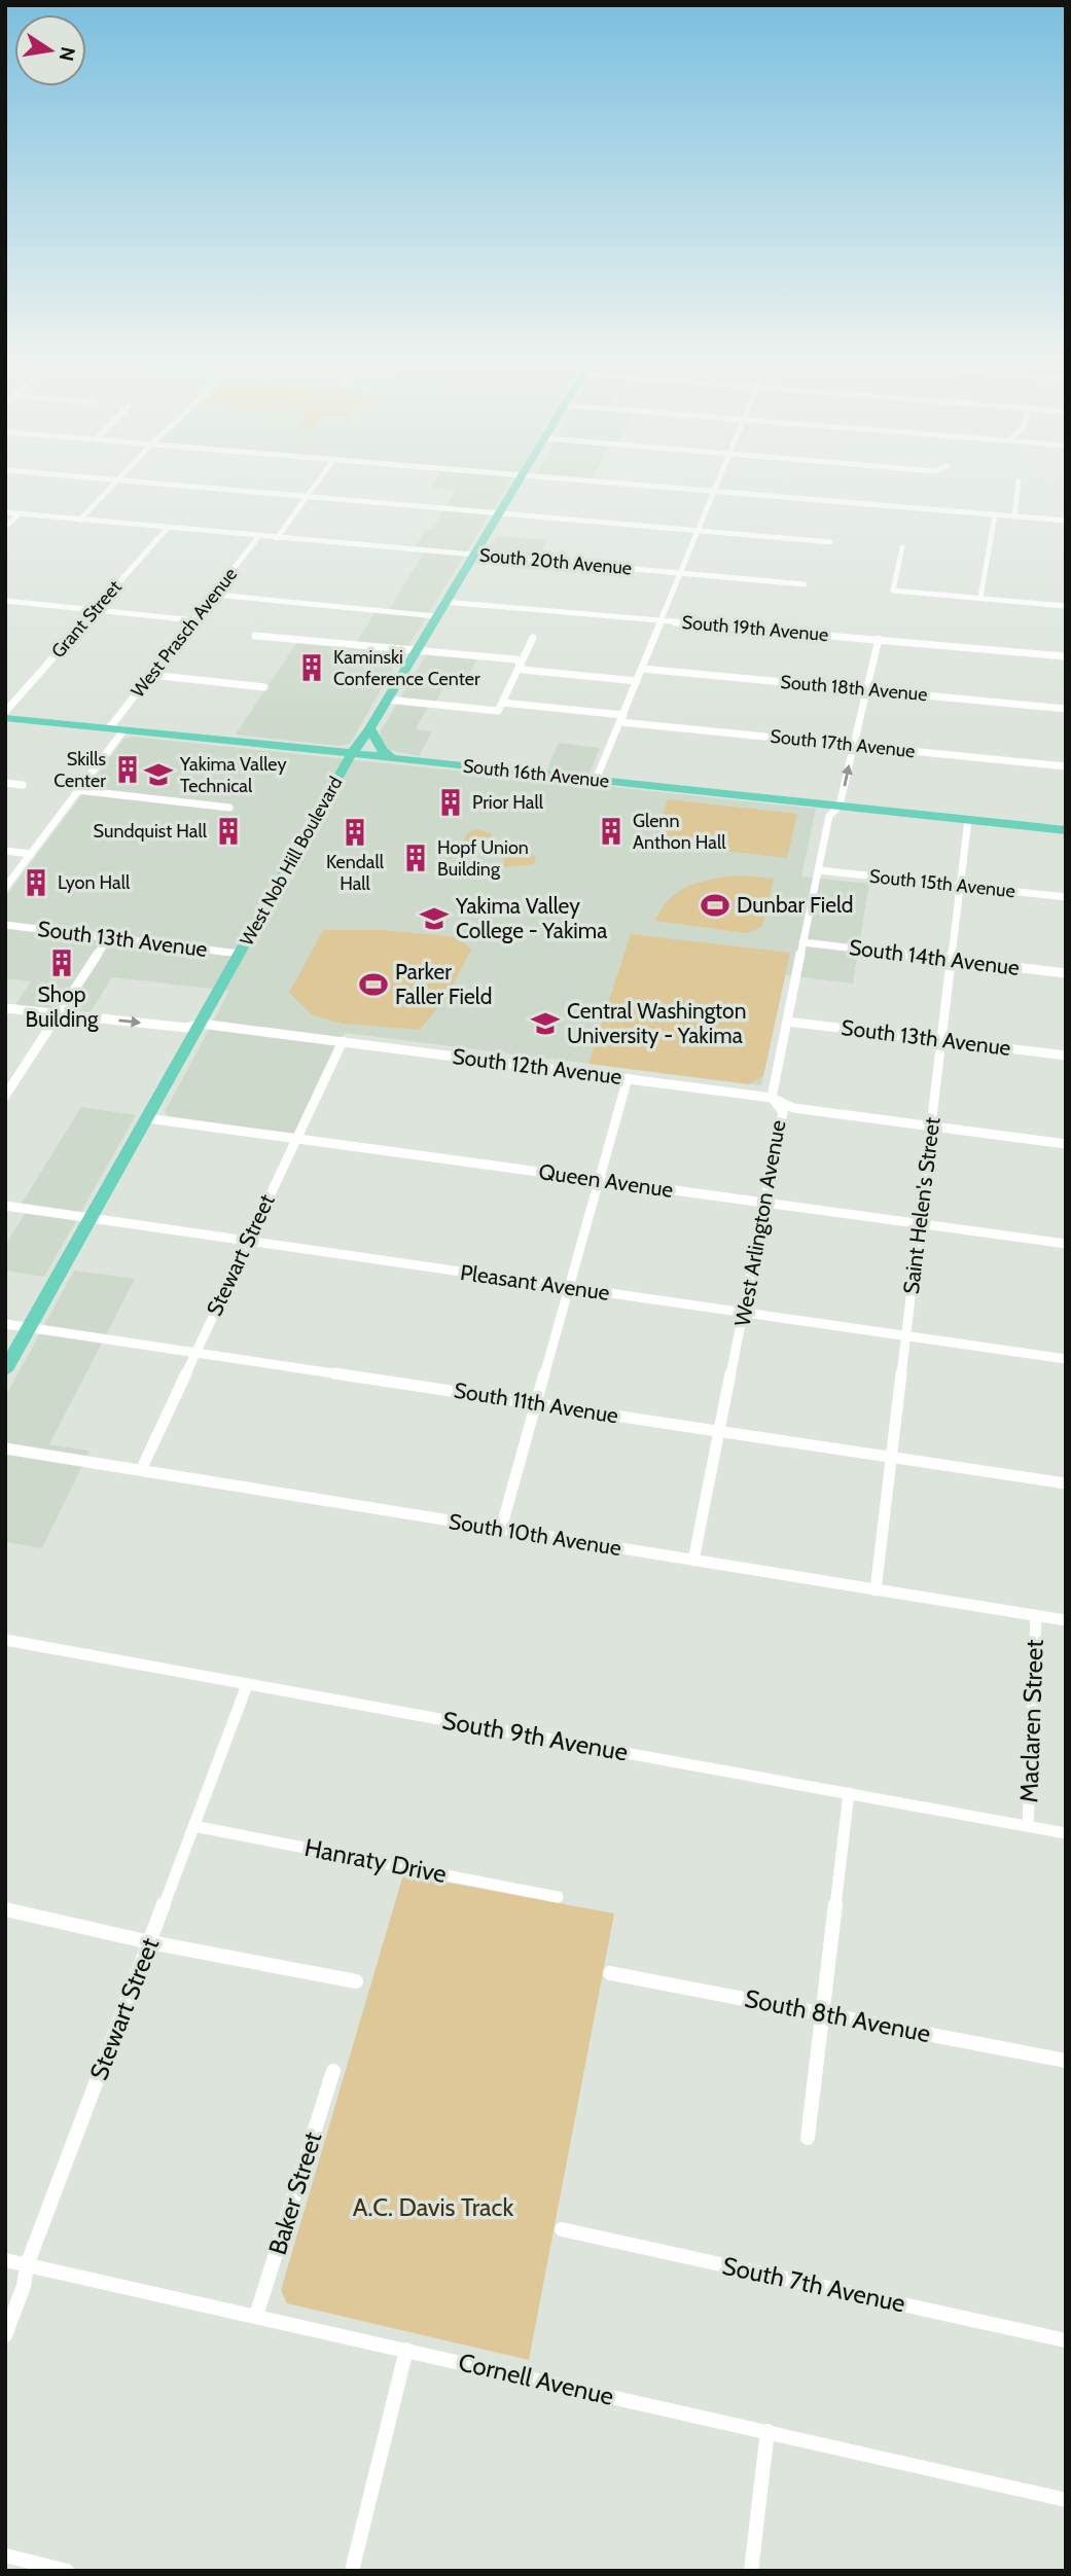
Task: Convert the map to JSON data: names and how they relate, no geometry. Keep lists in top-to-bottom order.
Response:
{
  "streets": {
    "main road": ["South 16th Avenue", "West Nob Hill Boulevard"],
    "street": [
      "South 20th Avenue",
      "Grant Street",
      "South 19th Avenue",
      "West Prasch Avenue",
      "South 18th Avenue",
      "South 17th Avenue",
      "South 15th Avenue",
      "South 13th Avenue",
      "South 14th Avenue",
      "South 12th Avenue",
      "Queen Avenue",
      "Saint Helen's Street",
      "West Arlington Avenue",
      "Stewart Street",
      "Pleasant Avenue",
      "South 11th Avenue",
      "South 10th Avenue",
      "Maclaren Street",
      "South 9th Avenue",
      "Hanraty Drive",
      "South 8th Avenue",
      "Baker Street",
      "South 7th Avenue",
      "Cornell Avenue"
    ]
  },
  "crossings": [
    ["South 20th Avenue", "Grant Street"],
    ["South 20th Avenue", "West Prasch Avenue"],
    ["South 20th Avenue", "West Nob Hill Boulevard"],
    ["South 19th Avenue", "West Nob Hill Boulevard"],
    ["South 19th Avenue", "West Arlington Avenue"],
    ["West Prasch Avenue", "South 16th Avenue"],
    ["South 18th Avenue", "West Arlington Avenue"],
    ["South 17th Avenue", "West Nob Hill Boulevard"],
    ["South 17th Avenue", "West Arlington Avenue"],
    ["South 16th Avenue", "West Nob Hill Boulevard"],
    ["South 16th Avenue", "Saint Helen's Street"],
    ["South 16th Avenue", "West Arlington Avenue"],
    ["West Nob Hill Boulevard", "South 13th Avenue"],
    ["West Nob Hill Boulevard", "South 12th Avenue"],
    ["West Nob Hill Boulevard", "Queen Avenue"],
    ["West Nob Hill Boulevard", "Pleasant Avenue"],
    ["West Nob Hill Boulevard", "South 11th Avenue"],
    ["South 15th Avenue", "Saint Helen's Street"],
    ["South 15th Avenue", "West Arlington Avenue"],
    ["South 13th Avenue", "Saint Helen's Street"],
    ["South 13th Avenue", "West Arlington Avenue"],
    ["South 14th Avenue", "Saint Helen's Street"],
    ["South 14th Avenue", "West Arlington Avenue"],
    ["South 12th Avenue", "Saint Helen's Street"],
    ["South 12th Avenue", "West Arlington Avenue"],
    ["South 12th Avenue", "Stewart Street"],
    ["Queen Avenue", "Saint Helen's Street"],
    ["Queen Avenue", "West Arlington Avenue"],
    ["Queen Avenue", "Stewart Street"],
    ["Saint Helen's Street", "Pleasant Avenue"],
    ["Saint Helen's Street", "South 11th Avenue"],
    ["Saint Helen's Street", "South 10th Avenue"],
    ["West Arlington Avenue", "Pleasant Avenue"],
    ["West Arlington Avenue", "South 11th Avenue"],
    ["West Arlington Avenue", "South 10th Avenue"],
    ["Stewart Street", "Pleasant Avenue"],
    ["Stewart Street", "South 11th Avenue"],
    ["Stewart Street", "South 10th Avenue"],
    ["Stewart Street", "South 9th Avenue"],
    ["Stewart Street", "Hanraty Drive"],
    ["Stewart Street", "Cornell Avenue"],
    ["South 10th Avenue", "Maclaren Street"],
    ["Maclaren Street", "South 9th Avenue"],
    ["Baker Street", "Cornell Avenue"]
  ],
  "parks": ["A.C. Davis Track"],
  "places": {
    "building": [
      "Kaminski Conference Center",
      "Skills Center",
      "Prior Hall",
      "Sundquist Hall",
      "Glenn Anthon Hall",
      "Kendall Hall",
      "Hopf Union Building",
      "Lyon Hall",
      "Shop Building"
    ],
    "school or university": ["Yakima Valley Technical", "Yakima Valley College - Yakima", "Central Washington University - Yakima"],
    "sports": ["Dunbar Field", "Parker Faller Field"]
  },
  "north": "right"
}
